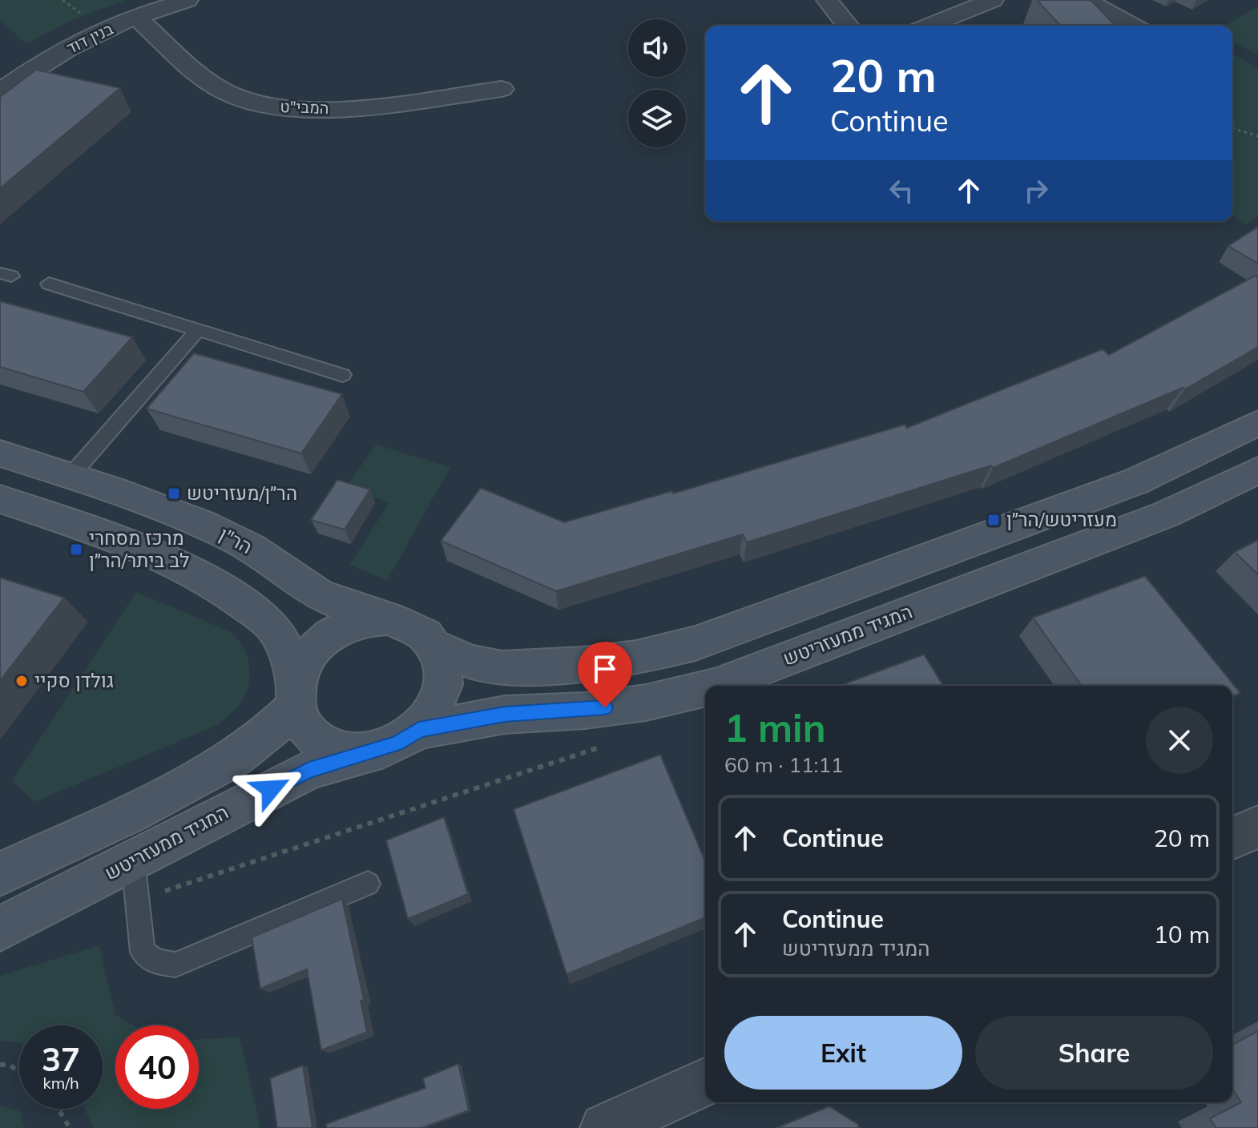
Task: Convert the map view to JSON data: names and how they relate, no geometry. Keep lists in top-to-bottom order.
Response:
{
  "streets": {
    "street": [
      "בנין דוד",
      "המבי\"ט",
      "הר\"ן",
      "המגיד ממעזריטש"
    ]
  },
  "crossings": [
    ["בנין דוד", "המבי\"ט"],
    ["הר\"ן", "המגיד ממעזריטש"]
  ],
  "places": {
    "transit": ["הר״ן/מעזריטש", "מעזריטש/הר״ן", "מרכז מסחרי לב ביתר/הר״ן"],
    "other": ["גולדן סקיי"]
  },
  "page": {
    "turn": ["20 m", "Continue"],
    "heading": ["1 min", "60 m · 11:11"],
    "list": [
      {
        "name": "Continue",
        "value": "20 m"
      },
      {
        "name": "Continue",
        "note": "המגיד ממעזריטש",
        "value": "10 m"
      }
    ],
    "buttons": ["Exit", "Share"],
    "speed": "37 km/h",
    "limit": "40"
  }
}
